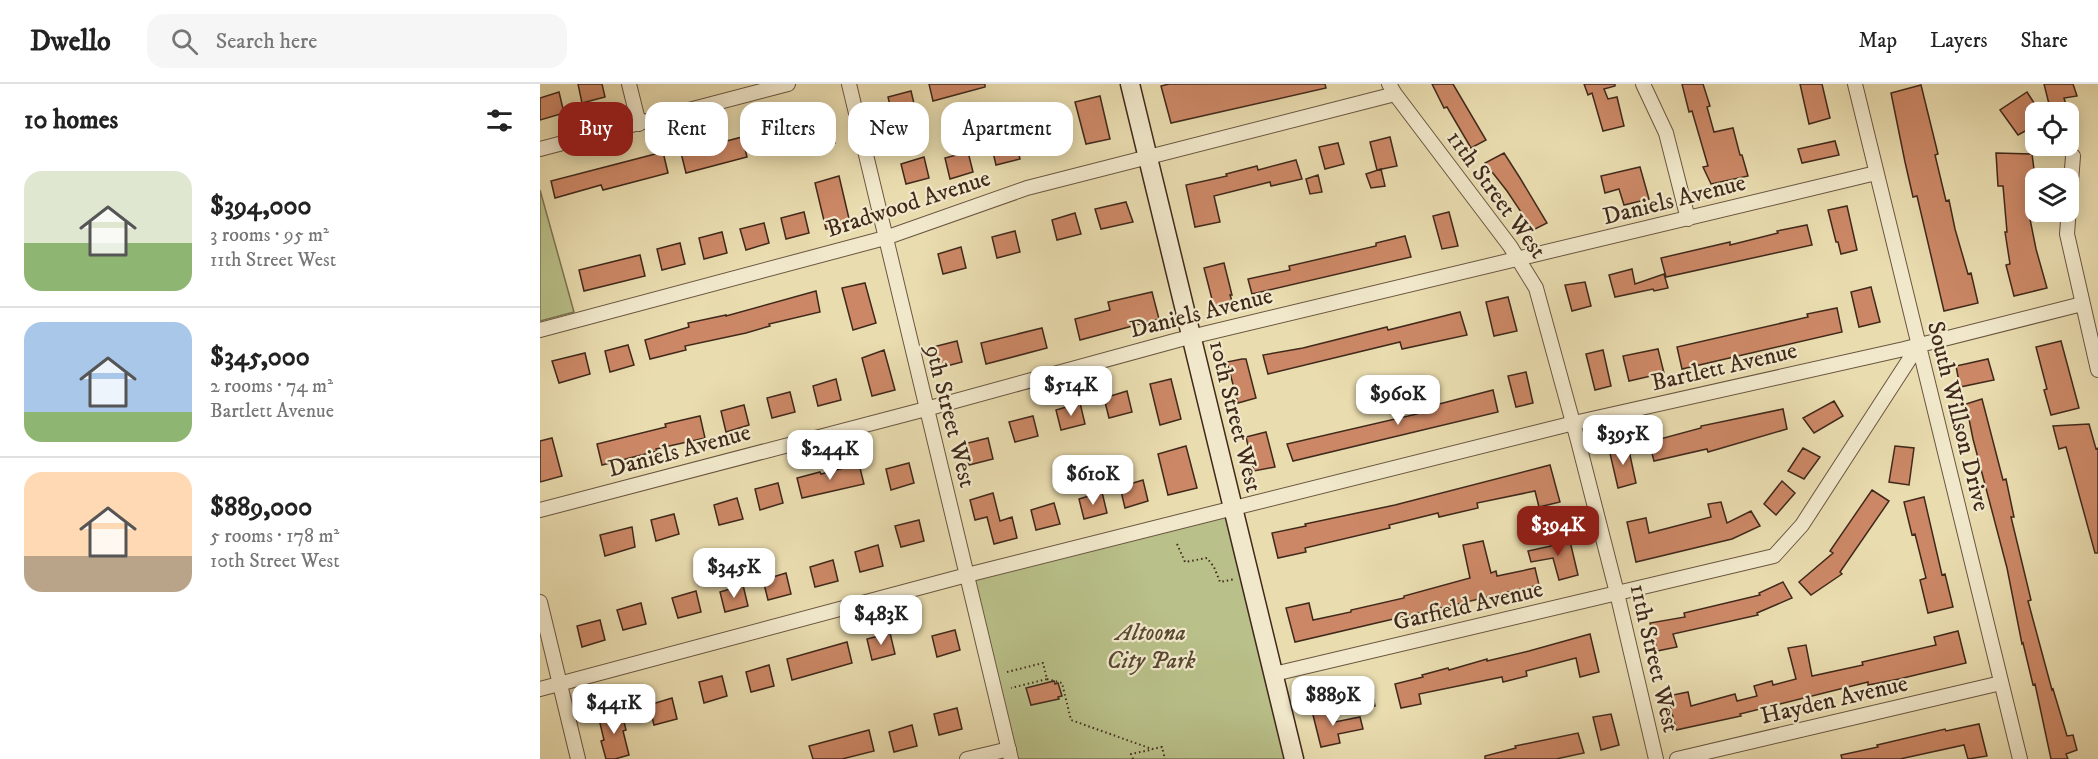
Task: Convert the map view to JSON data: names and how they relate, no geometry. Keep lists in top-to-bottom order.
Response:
{
  "streets": {
    "street": [
      "11th Street West",
      "Daniels Avenue",
      "Bradwood Avenue",
      "Bartlett Avenue",
      "9th Street West",
      "10th Street West",
      "South Willson Drive",
      "Garfield Avenue",
      "Hayden Avenue"
    ]
  },
  "crossings": [
    ["11th Street West", "Daniels Avenue"],
    ["11th Street West", "Bradwood Avenue"],
    ["11th Street West", "Bartlett Avenue"],
    ["11th Street West", "Garfield Avenue"],
    ["Daniels Avenue", "9th Street West"],
    ["Daniels Avenue", "10th Street West"],
    ["Daniels Avenue", "South Willson Drive"],
    ["Bradwood Avenue", "9th Street West"],
    ["Bradwood Avenue", "10th Street West"],
    ["Bartlett Avenue", "9th Street West"],
    ["Bartlett Avenue", "10th Street West"],
    ["Bartlett Avenue", "South Willson Drive"],
    ["Bartlett Avenue", "Garfield Avenue"],
    ["10th Street West", "Garfield Avenue"],
    ["South Willson Drive", "Garfield Avenue"],
    ["South Willson Drive", "Hayden Avenue"]
  ],
  "parks": ["Altoona City Park"],
  "page": {
    "header": "Dwello",
    "search": "Search here",
    "nav": ["Map", "Layers", "Share"],
    "heading": "10 homes",
    "chip": [
      "Buy",
      "Rent",
      "Filters",
      "New",
      "Apartment"
    ],
    "list": [
      {
        "name": "$394,000",
        "note": "3 rooms · 95 m² · 11th Street West"
      },
      {
        "name": "$345,000",
        "note": "2 rooms · 74 m² · Bartlett Avenue"
      },
      {
        "name": "$889,000",
        "note": "5 rooms · 178 m² · 10th Street West"
      }
    ],
    "price": [
      "$514K",
      "$960K",
      "$395K",
      "$244K",
      "$610K",
      "$394K",
      "$345K",
      "$483K",
      "$889K",
      "$441K"
    ]
  }
}
